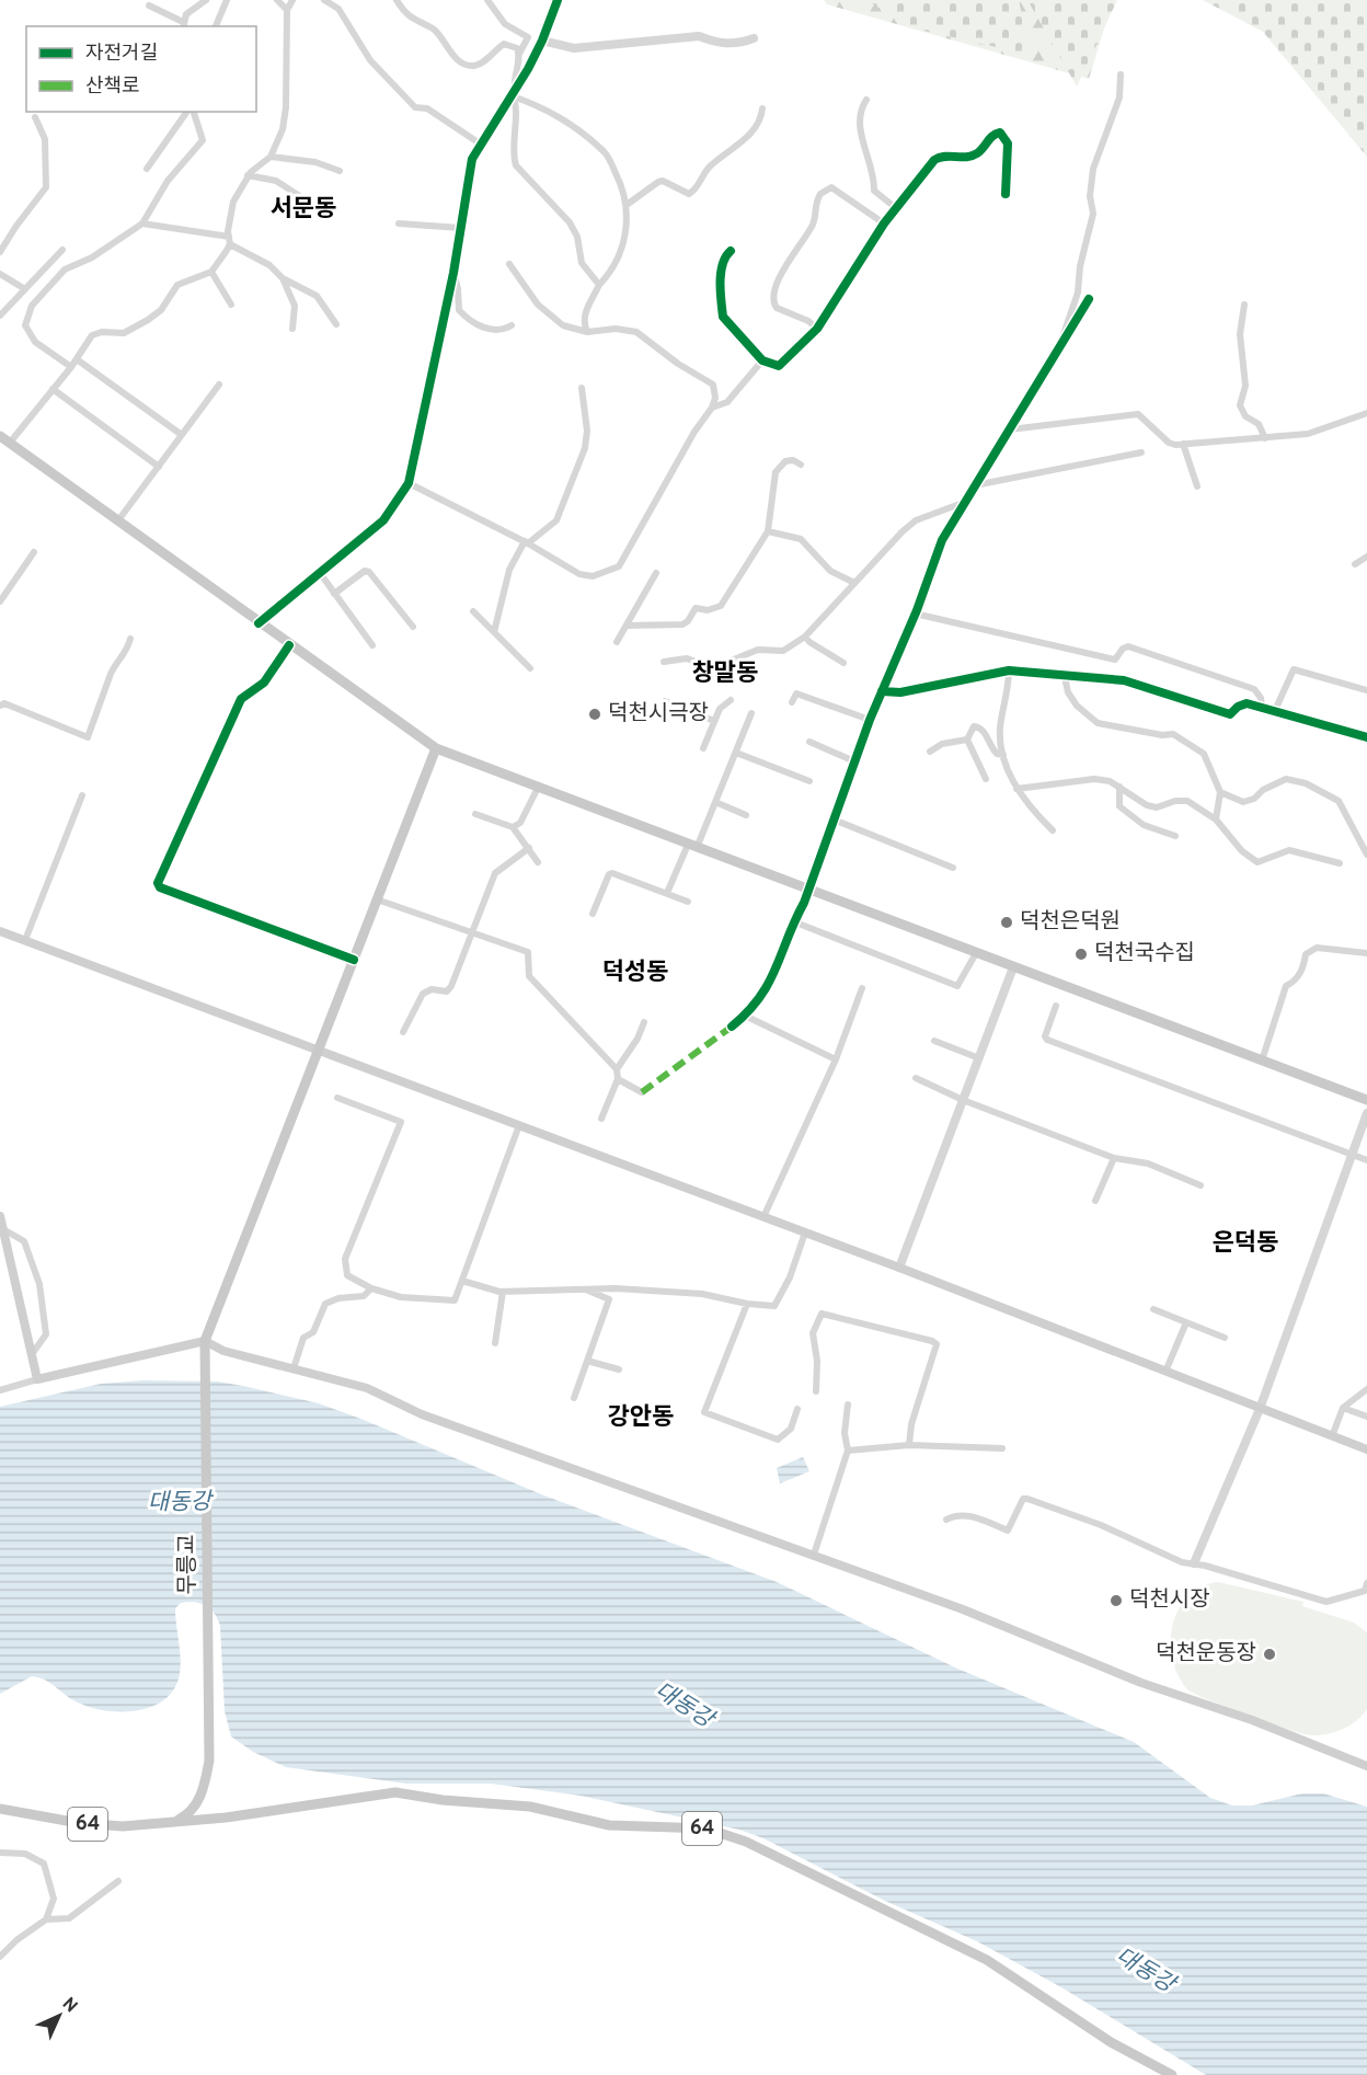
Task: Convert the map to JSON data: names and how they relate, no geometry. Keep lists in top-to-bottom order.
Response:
{
  "streets": {
    "main road": ["무릉교", "64"]
  },
  "crossings": [
    ["무릉교", "64"]
  ],
  "districts": [
    "서문동",
    "창말동",
    "덕성동",
    "은덕동",
    "강안동"
  ],
  "water": ["대동강"],
  "places": [
    "덕천시극장",
    "덕천은덕원",
    "덕천국수집",
    "덕천시장",
    "덕천운동장"
  ],
  "legend": ["자전거길", "산책로"],
  "north": "top right"
}
